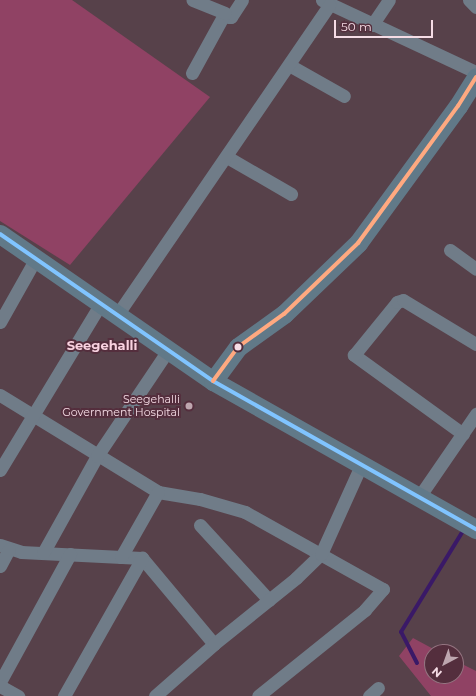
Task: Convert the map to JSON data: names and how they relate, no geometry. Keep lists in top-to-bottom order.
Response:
{
  "districts": ["Seegehalli"],
  "places": ["Seegehalli Government Hospital"],
  "scale_bar": "50 m",
  "north": "bottom left"
}
